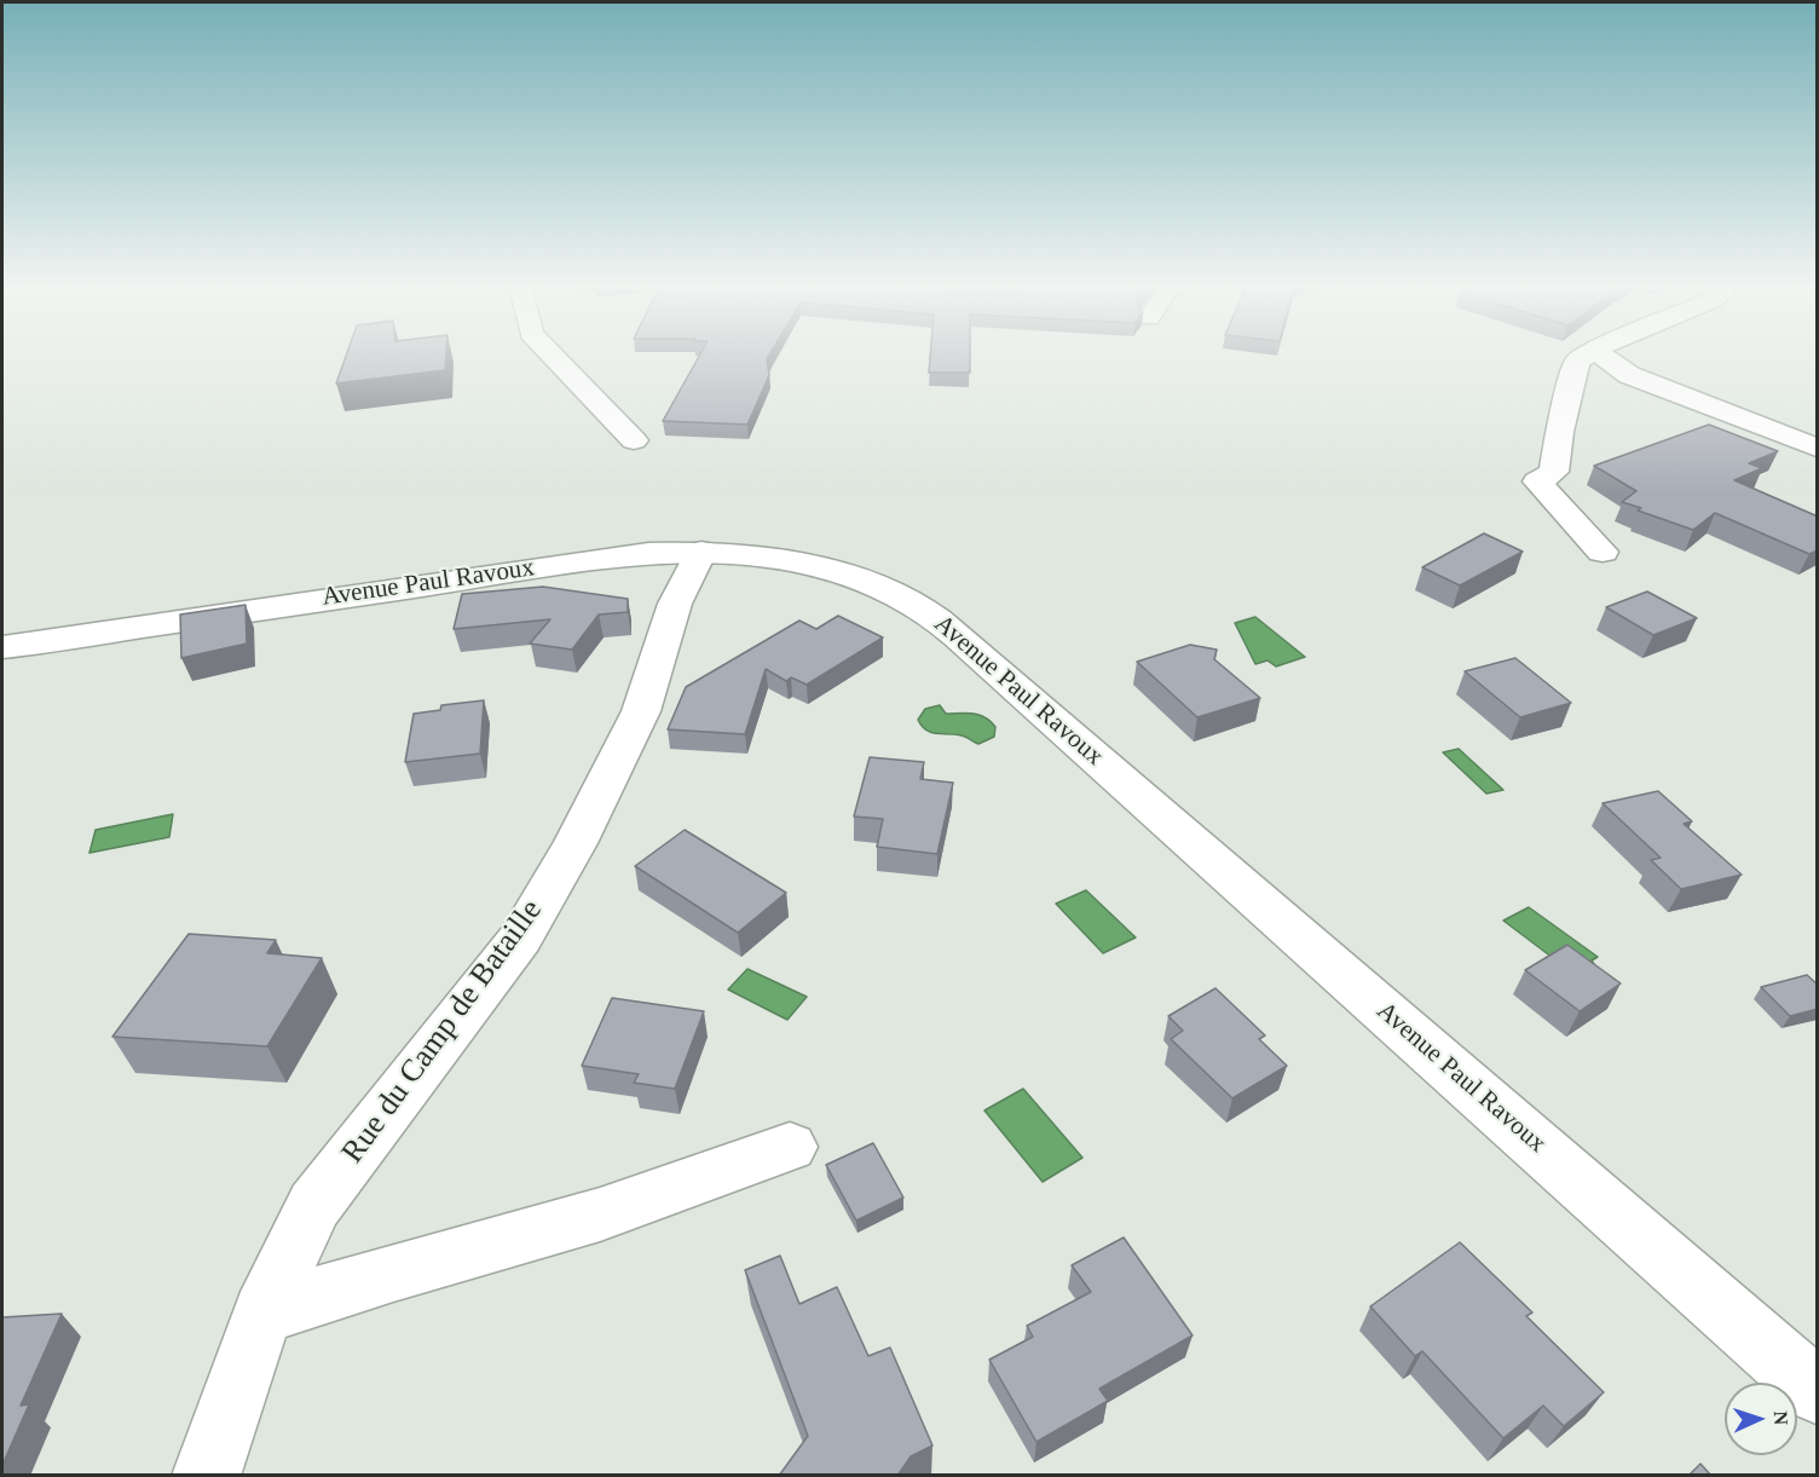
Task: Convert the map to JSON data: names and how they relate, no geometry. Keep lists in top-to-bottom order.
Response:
{
  "streets": {
    "street": ["Avenue Paul Ravoux", "Rue du Camp de Bataille"]
  },
  "crossings": [
    ["Avenue Paul Ravoux", "Rue du Camp de Bataille"]
  ],
  "north": "right"
}
